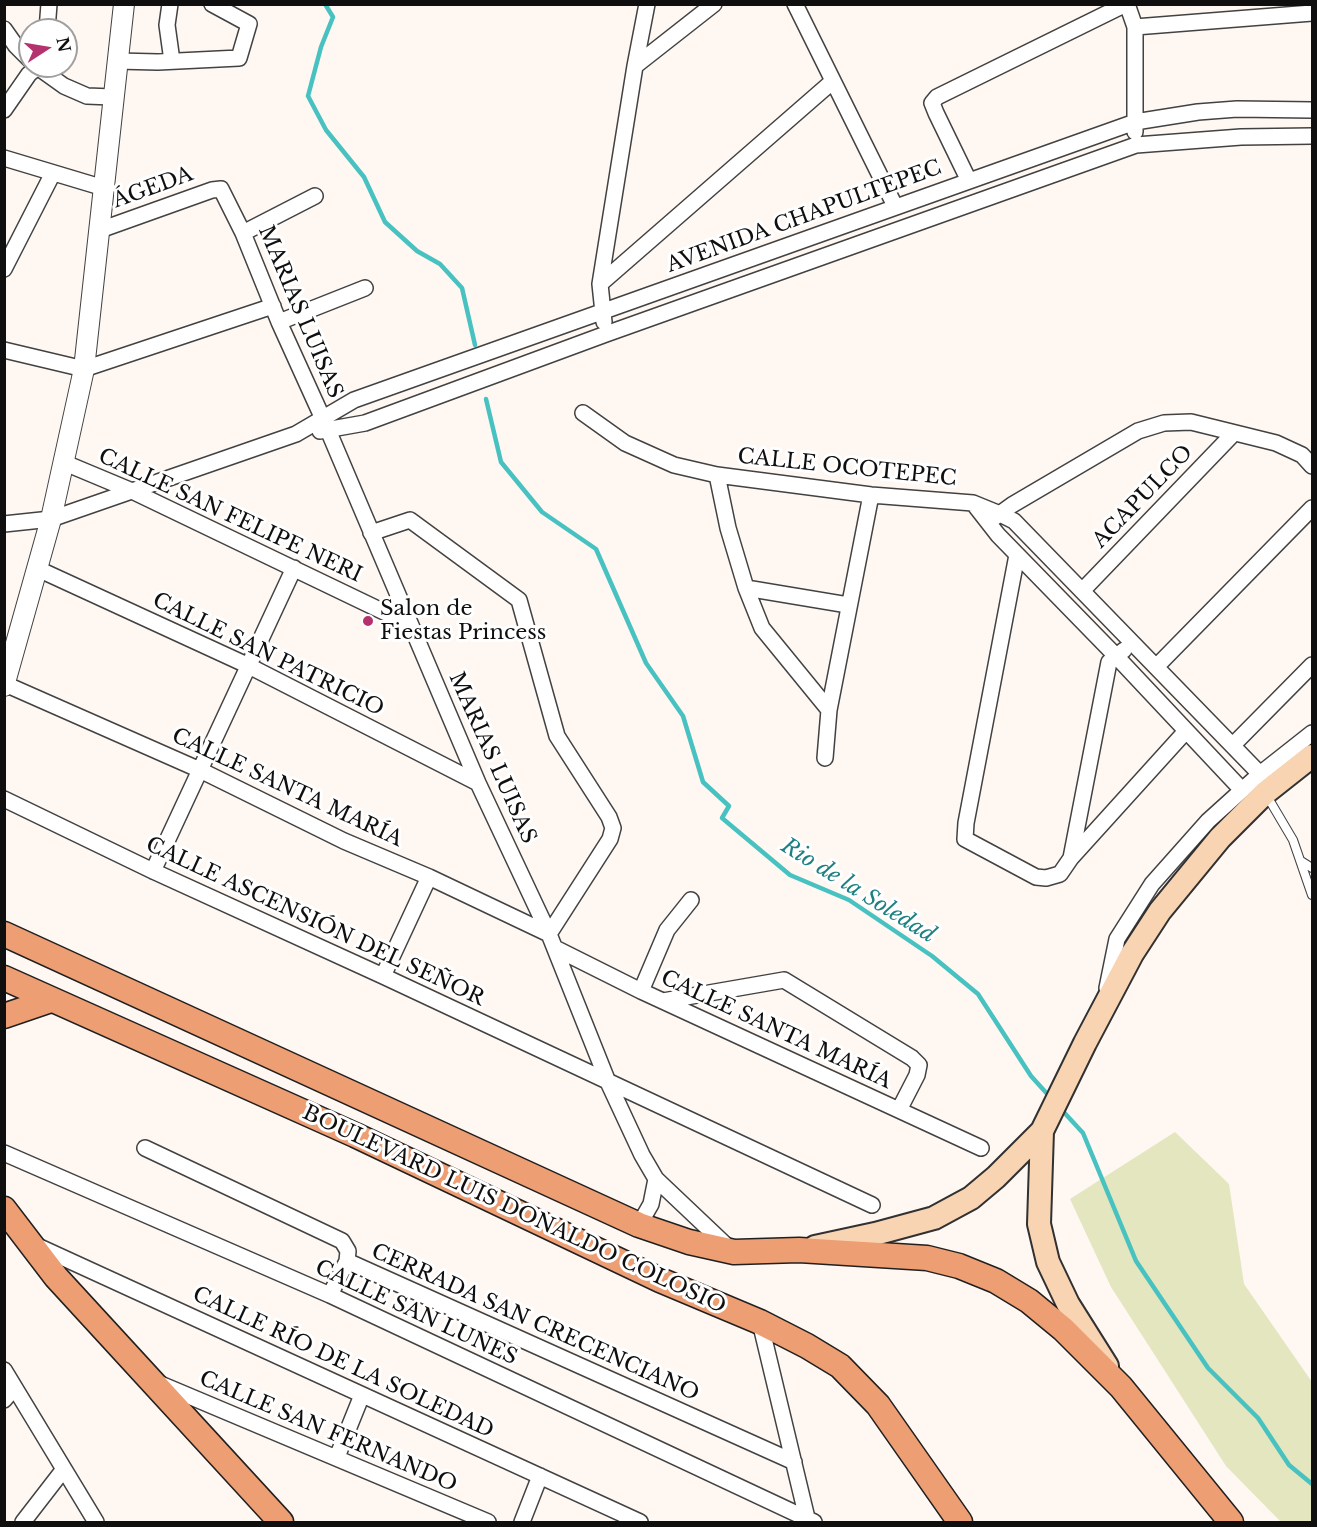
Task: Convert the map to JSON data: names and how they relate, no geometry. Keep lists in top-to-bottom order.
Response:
{
  "streets": {
    "main road": ["BOULEVARD LUIS DONALDO COLOSIO"],
    "street": [
      "ÁGEDA",
      "AVENIDA CHAPULTEPEC",
      "MARIAS LUISAS",
      "CALLE OCOTEPEC",
      "ACAPULCO",
      "CALLE SAN FELIPE NERI",
      "CALLE SAN PATRICIO",
      "CALLE SANTA MARÍA",
      "CALLE ASCENSIÓN DEL SEÑOR",
      "CALLE SAN LUNES",
      "CERRADA SAN CRECENCIANO",
      "CALLE RÍO DE LA SOLEDAD",
      "CALLE SAN FERNANDO"
    ]
  },
  "crossings": [
    ["ÁGEDA", "MARIAS LUISAS"],
    ["AVENIDA CHAPULTEPEC", "MARIAS LUISAS"],
    ["MARIAS LUISAS", "CALLE SAN FELIPE NERI"],
    ["MARIAS LUISAS", "CALLE SAN PATRICIO"],
    ["MARIAS LUISAS", "CALLE SANTA MARÍA"],
    ["MARIAS LUISAS", "CALLE ASCENSIÓN DEL SEÑOR"],
    ["MARIAS LUISAS", "BOULEVARD LUIS DONALDO COLOSIO"],
    ["CALLE OCOTEPEC", "ACAPULCO"],
    ["BOULEVARD LUIS DONALDO COLOSIO", "CALLE SAN LUNES"],
    ["CALLE SAN LUNES", "CERRADA SAN CRECENCIANO"]
  ],
  "water": ["Rio de la Soledad"],
  "places": ["Salon de Fiestas Princess"],
  "north": "right"
}
